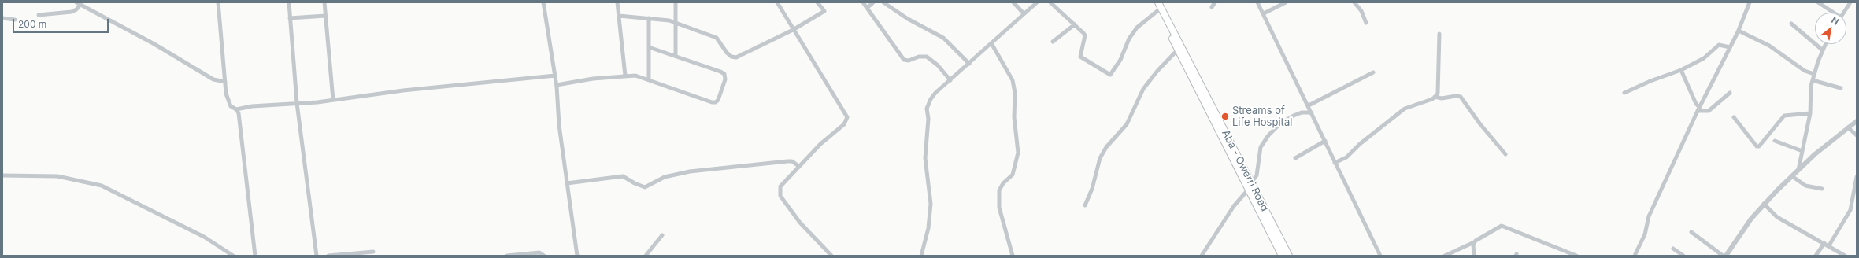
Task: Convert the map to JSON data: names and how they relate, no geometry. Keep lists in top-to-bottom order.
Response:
{
  "streets": {
    "highway": ["Aba - Owerri Road"]
  },
  "places": ["Streams of Life Hospital"],
  "scale_bar": "200 m",
  "north": "top right"
}
